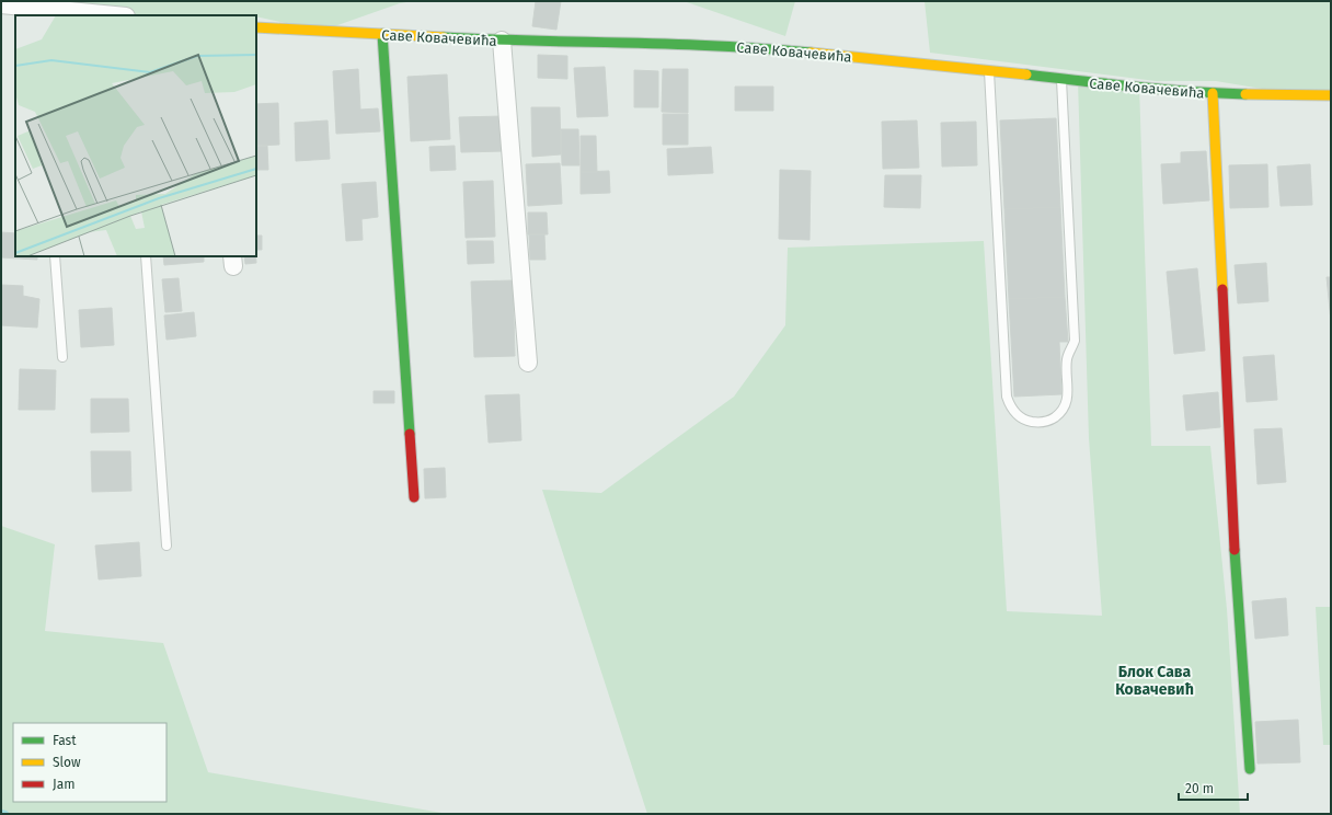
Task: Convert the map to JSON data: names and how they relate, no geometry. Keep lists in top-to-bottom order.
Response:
{
  "streets": {
    "street": ["Саве Ковачевића"]
  },
  "districts": ["Блок Сава Ковачевић"],
  "legend": ["Fast", "Slow", "Jam"],
  "scale_bar": "20 m"
}
